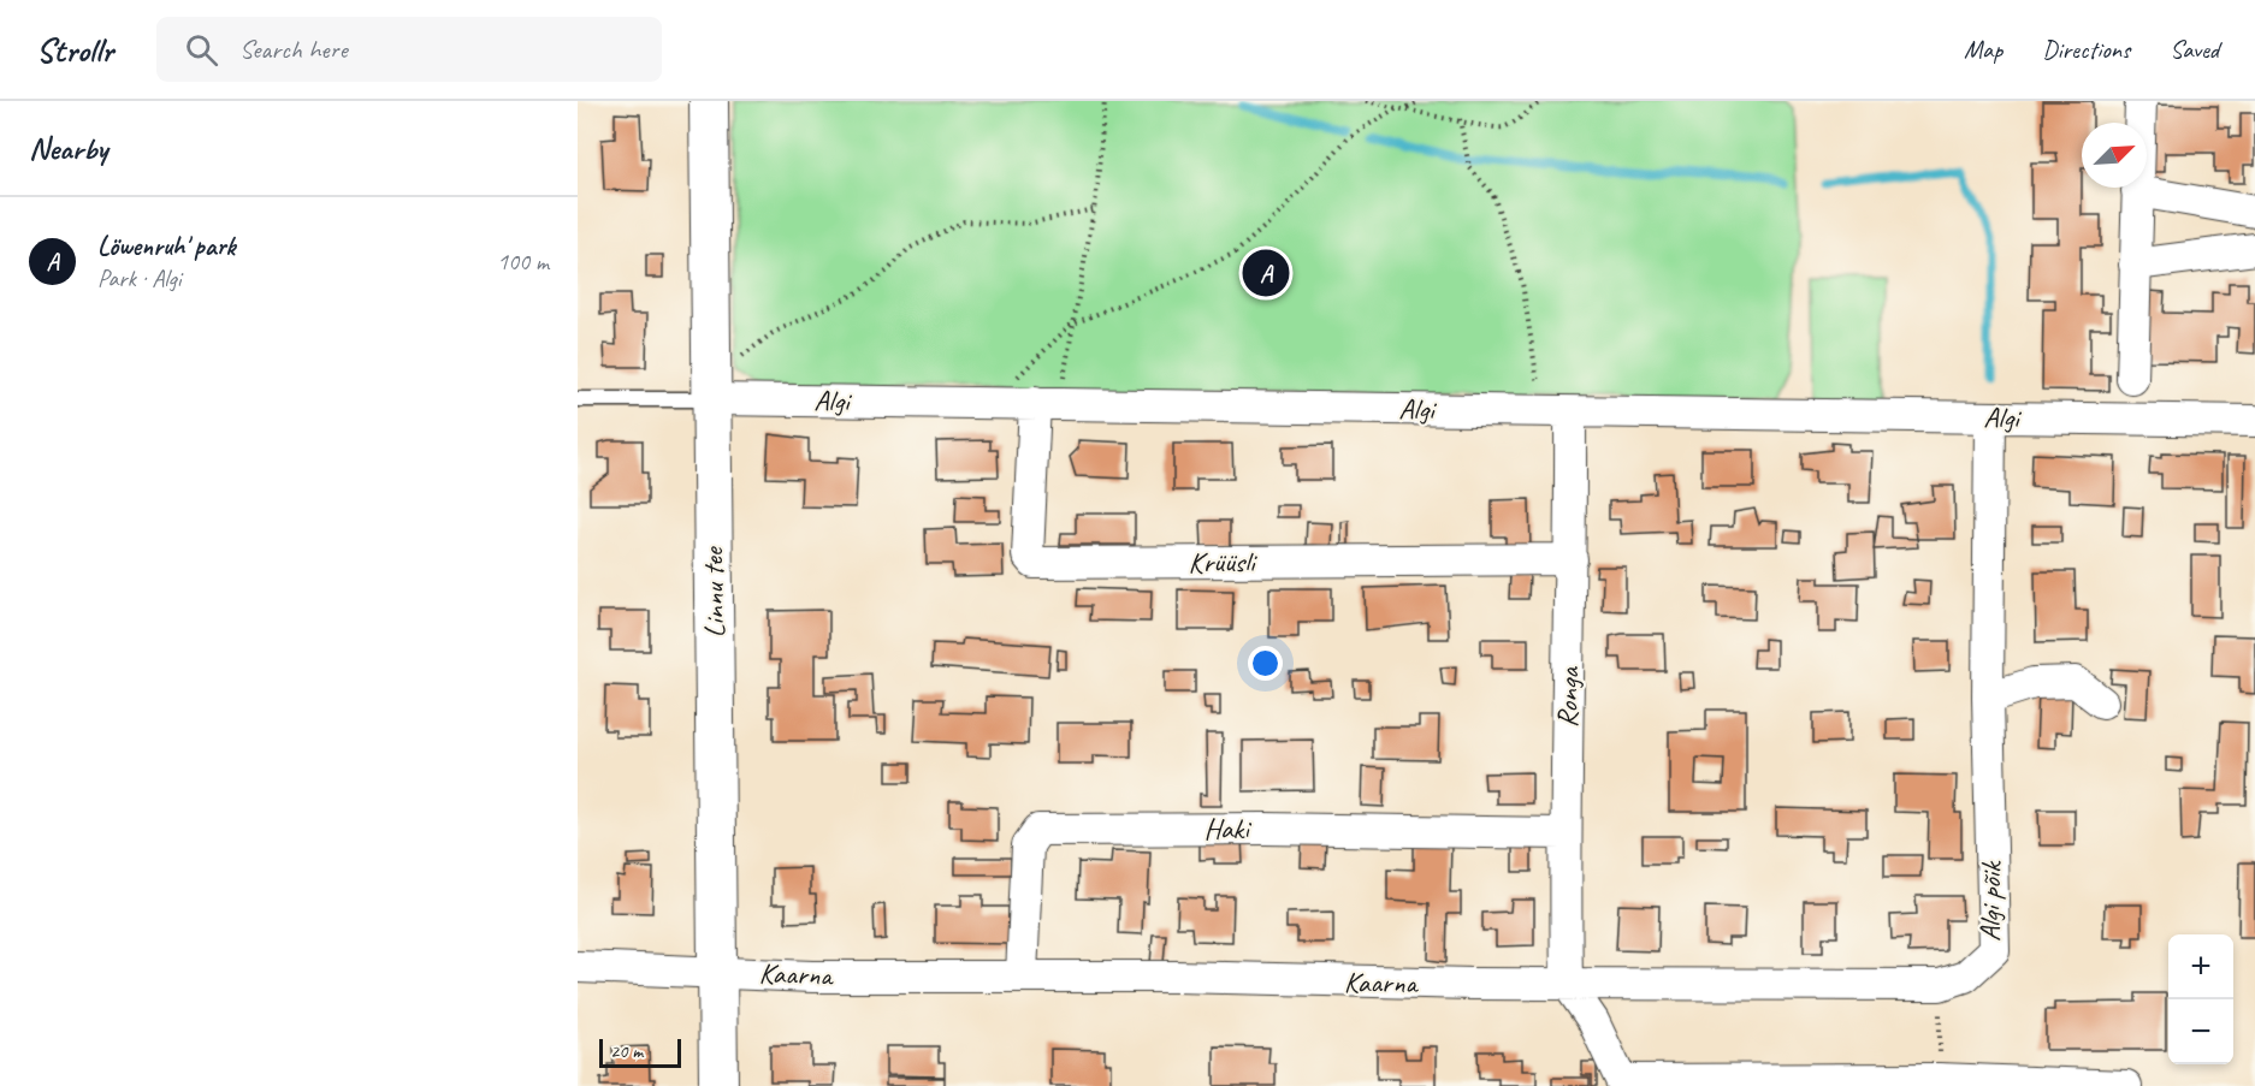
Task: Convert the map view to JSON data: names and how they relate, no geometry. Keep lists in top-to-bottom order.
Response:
{
  "streets": {
    "street": [
      "Algi",
      "Krüüsli",
      "Linnu tee",
      "Ronga",
      "Haki",
      "Algi põik",
      "Kaarna"
    ]
  },
  "crossings": [
    ["Algi", "Krüüsli"],
    ["Algi", "Linnu tee"],
    ["Algi", "Ronga"],
    ["Algi", "Algi põik"],
    ["Krüüsli", "Ronga"],
    ["Linnu tee", "Kaarna"],
    ["Ronga", "Haki"],
    ["Ronga", "Algi põik"],
    ["Ronga", "Kaarna"],
    ["Haki", "Kaarna"],
    ["Algi põik", "Kaarna"]
  ],
  "scale_bar": "20 m",
  "north": "top right",
  "page": {
    "header": "Strollr",
    "search": "Search here",
    "nav": ["Map", "Directions", "Saved"],
    "heading": "Nearby",
    "list": [
      {
        "mark": "A",
        "name": "Löwenruh' park",
        "note": "Park · Algi",
        "value": "100 m"
      }
    ],
    "pins": "A",
    "map_buttons": ["+", "−"],
    "scale": "20 m"
  }
}
